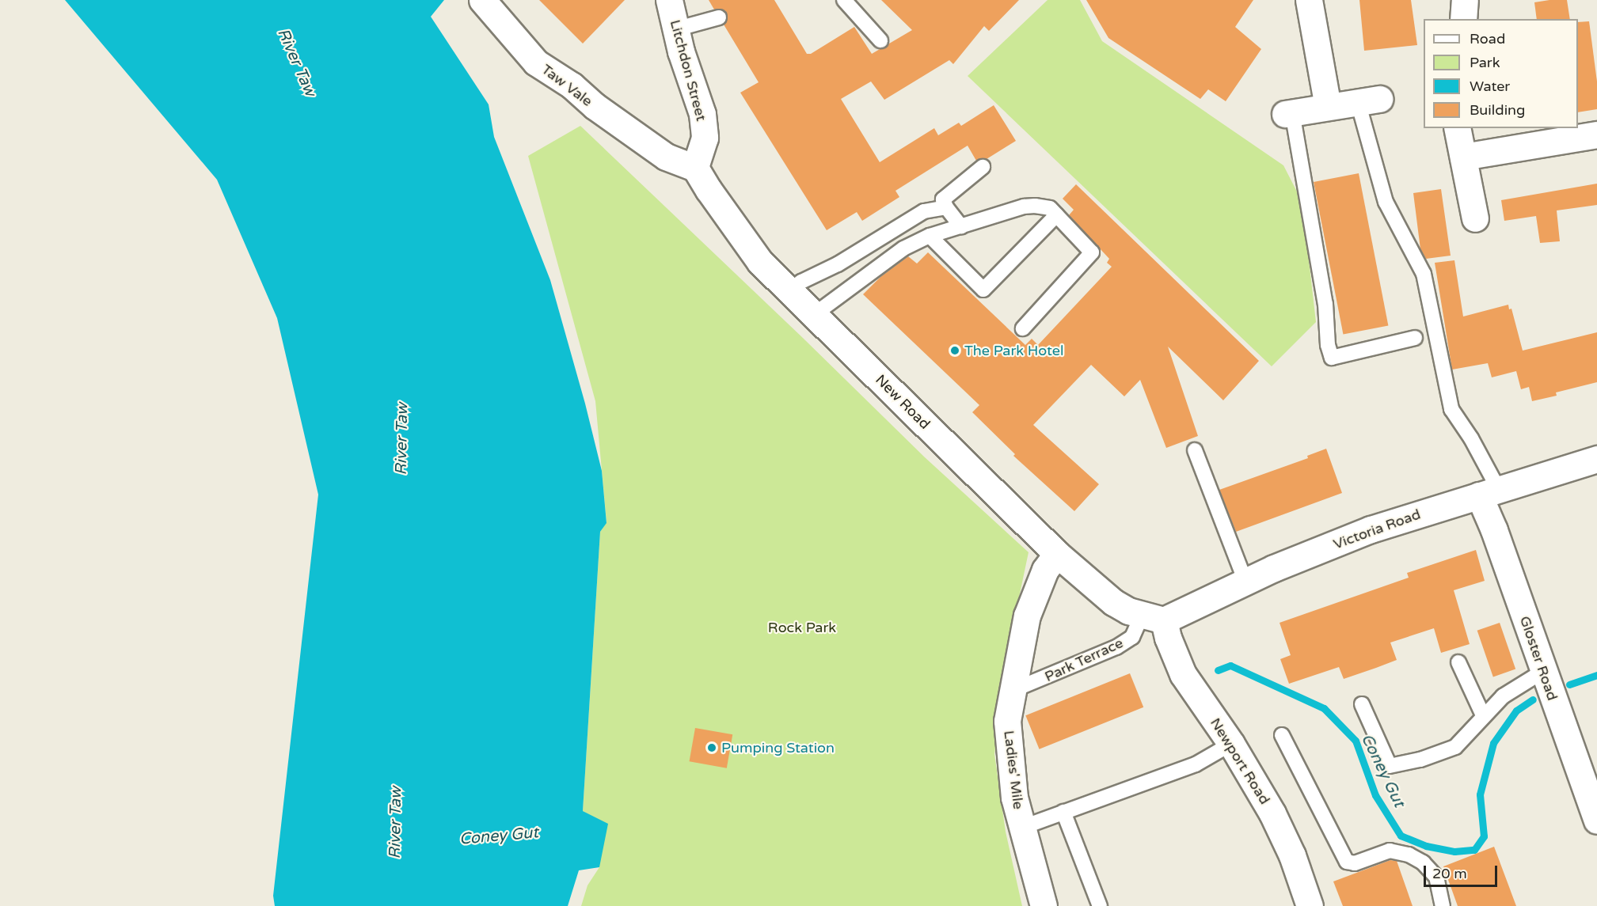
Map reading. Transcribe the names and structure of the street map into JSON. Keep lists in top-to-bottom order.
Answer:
{
  "streets": {
    "street": [
      "Litchdon Street",
      "Taw Vale",
      "New Road",
      "Victoria Road",
      "Gloster Road",
      "Newport Road",
      "Ladies' Mile"
    ],
    "lane": ["Park Terrace"]
  },
  "crossings": [
    ["Litchdon Street", "Taw Vale"],
    ["Litchdon Street", "New Road"],
    ["Taw Vale", "New Road"],
    ["New Road", "Victoria Road"],
    ["New Road", "Park Terrace"],
    ["New Road", "Newport Road"],
    ["New Road", "Ladies' Mile"],
    ["Victoria Road", "Gloster Road"],
    ["Victoria Road", "Park Terrace"],
    ["Victoria Road", "Newport Road"],
    ["Park Terrace", "Newport Road"],
    ["Park Terrace", "Ladies' Mile"]
  ],
  "water": ["River Taw", "Coney Gut"],
  "parks": ["Rock Park"],
  "places": ["The Park Hotel", "Pumping Station"],
  "legend": [
    "Road",
    "Park",
    "Water",
    "Building"
  ],
  "scale_bar": "20 m"
}
